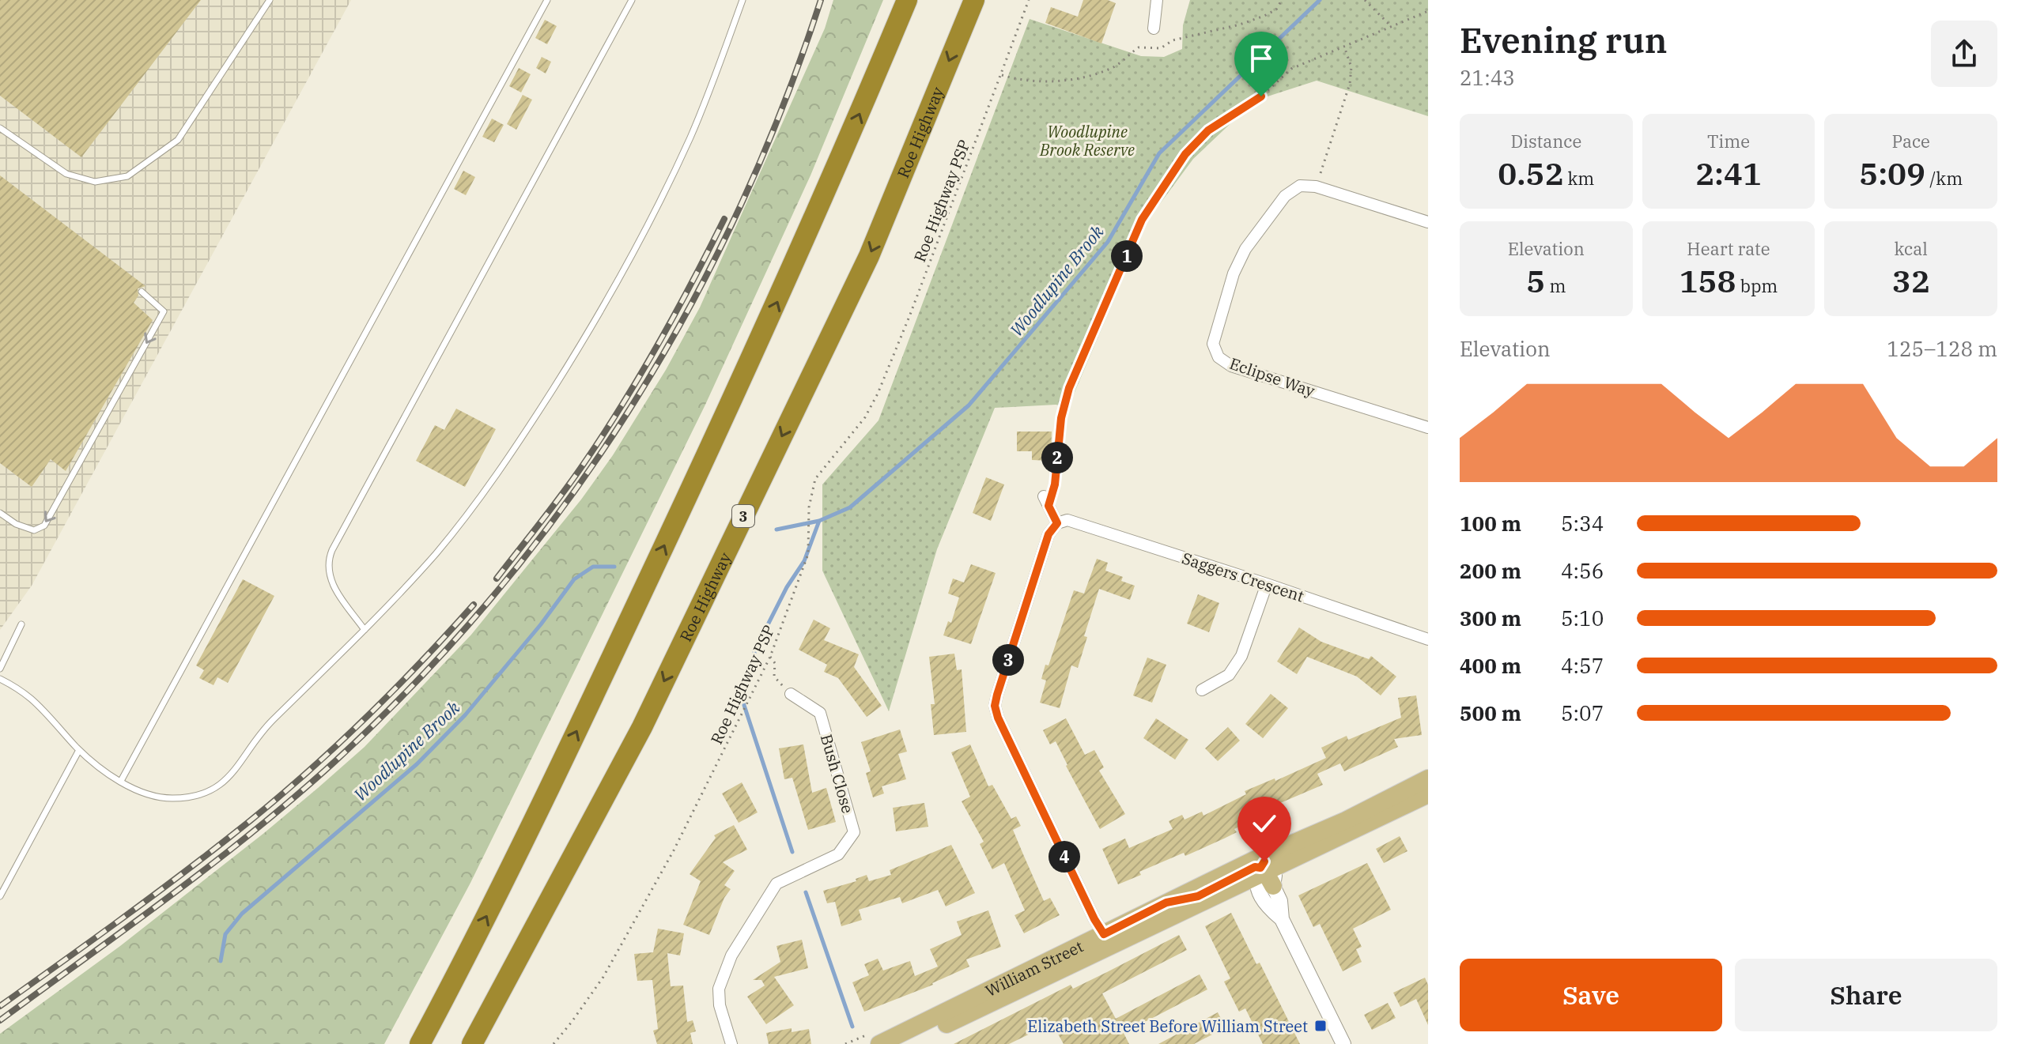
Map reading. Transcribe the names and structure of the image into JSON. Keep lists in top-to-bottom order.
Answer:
{
  "streets": {
    "highway": ["Roe Highway", "3"],
    "main road": ["William Street"],
    "street": ["Eclipse Way", "Saggers Crescent", "Bush Close"],
    "path": ["Roe Highway PSP"]
  },
  "water": ["Woodlupine Brook"],
  "parks": ["Woodlupine Brook Reserve"],
  "places": {
    "transit": ["Elizabeth Street Before William Street"]
  },
  "page": {
    "heading": ["Evening run", "21:43"],
    "stats": [
      ["Distance", "0.52 km"],
      ["Time", "2:41"],
      ["Pace", "5:09 /km"],
      ["Elevation", "5 m"],
      ["Heart rate", "158 bpm"],
      ["kcal", "32"]
    ],
    "pins": [
      "1",
      "2",
      "3",
      "4"
    ],
    "chart": ["Elevation", "125–128 m"],
    "list": [
      {
        "name": "100 m",
        "note": "5:34"
      },
      {
        "name": "200 m",
        "note": "4:56"
      },
      {
        "name": "300 m",
        "note": "5:10"
      },
      {
        "name": "400 m",
        "note": "4:57"
      },
      {
        "name": "500 m",
        "note": "5:07"
      }
    ],
    "buttons": ["Save", "Share"]
  }
}
